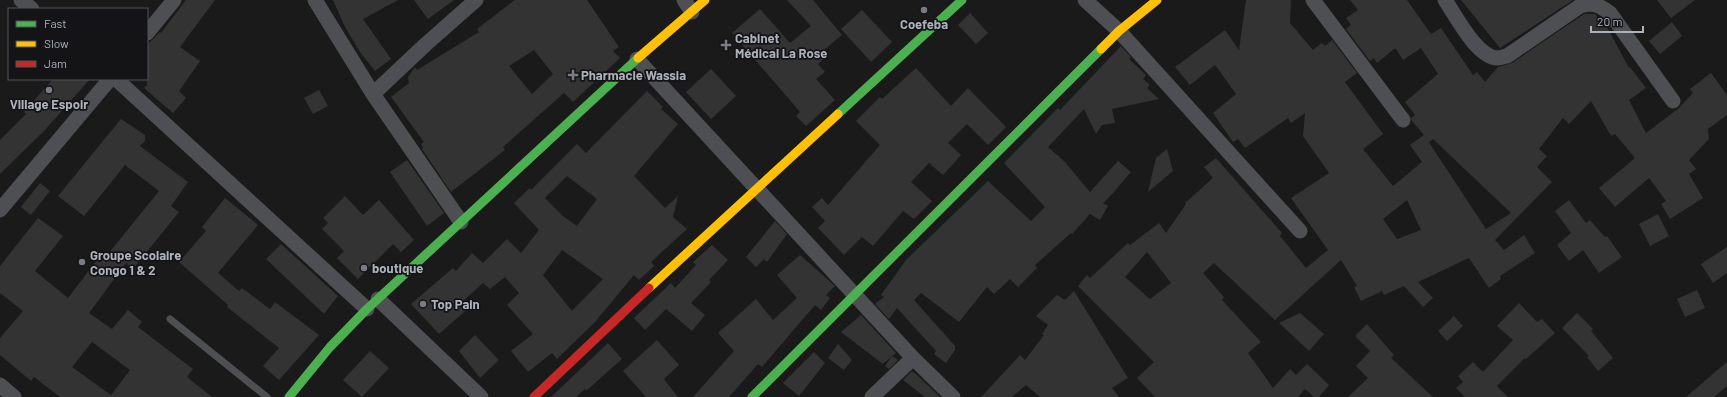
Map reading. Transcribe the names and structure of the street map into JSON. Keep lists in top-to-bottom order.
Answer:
{
  "places": {
    "other": [
      "Coefeba",
      "Village Espoir",
      "Groupe Scolaire Congo 1 & 2",
      "boutique",
      "Top Pain"
    ],
    "health": ["Cabinet Médical La Rose", "Pharmacie Wassia"]
  },
  "legend": ["Fast", "Slow", "Jam"],
  "scale_bar": "20 m"
}
